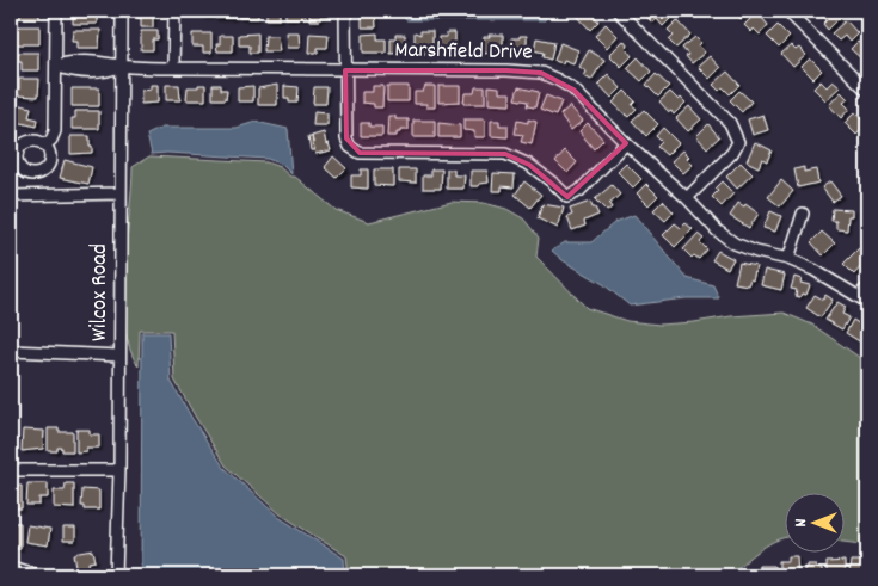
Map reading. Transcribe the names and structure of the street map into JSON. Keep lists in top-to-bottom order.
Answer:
{
  "streets": {
    "street": ["Marshfield Drive", "Wilcox Road"]
  },
  "crossings": [
    ["Marshfield Drive", "Wilcox Road"]
  ],
  "north": "left"
}
